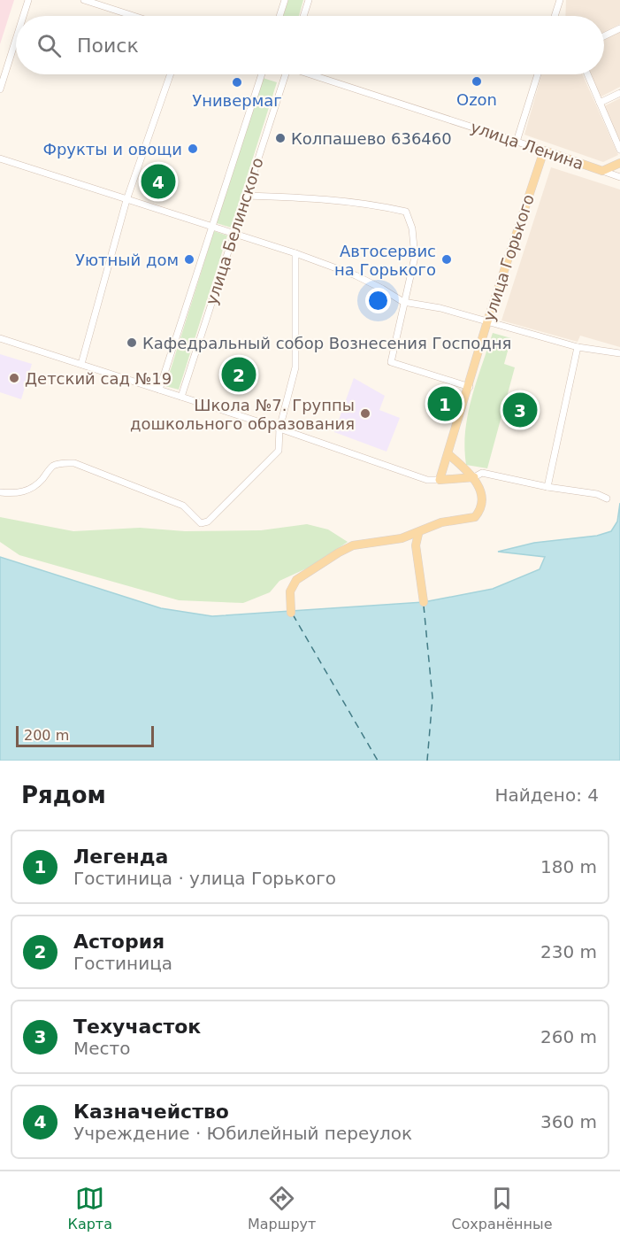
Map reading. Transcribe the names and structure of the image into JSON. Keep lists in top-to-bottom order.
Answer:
{
  "streets": {
    "main road": ["улица Ленина", "улица Горького"],
    "street": ["улица Белинского"]
  },
  "crossings": [
    ["улица Ленина", "улица Горького"]
  ],
  "places": [
    "Ozon",
    "Универмаг",
    "Колпашево 636460",
    "Фрукты и овощи",
    "Уютный дом",
    "Автосервис на Горького",
    "Кафедральный собор Вознесения Господня",
    "Детский сад №19",
    "Школа №7. Группы дошкольного образования"
  ],
  "scale_bar": "200 m",
  "page": {
    "search": "Поиск",
    "pins": [
      "4",
      "2",
      "1",
      "3"
    ],
    "scale": "200 m",
    "heading": ["Рядом", "Найдено: 4"],
    "list": [
      {
        "mark": "1",
        "name": "Легенда",
        "note": "Гостиница · улица Горького",
        "value": "180 m"
      },
      {
        "mark": "2",
        "name": "Астория",
        "note": "Гостиница",
        "value": "230 m"
      },
      {
        "mark": "3",
        "name": "Техучасток",
        "note": "Место",
        "value": "260 m"
      },
      {
        "mark": "4",
        "name": "Казначейство",
        "note": "Учреждение · Юбилейный переулок",
        "value": "360 m"
      }
    ],
    "nav": ["Карта", "Маршрут", "Сохранённые"]
  }
}
